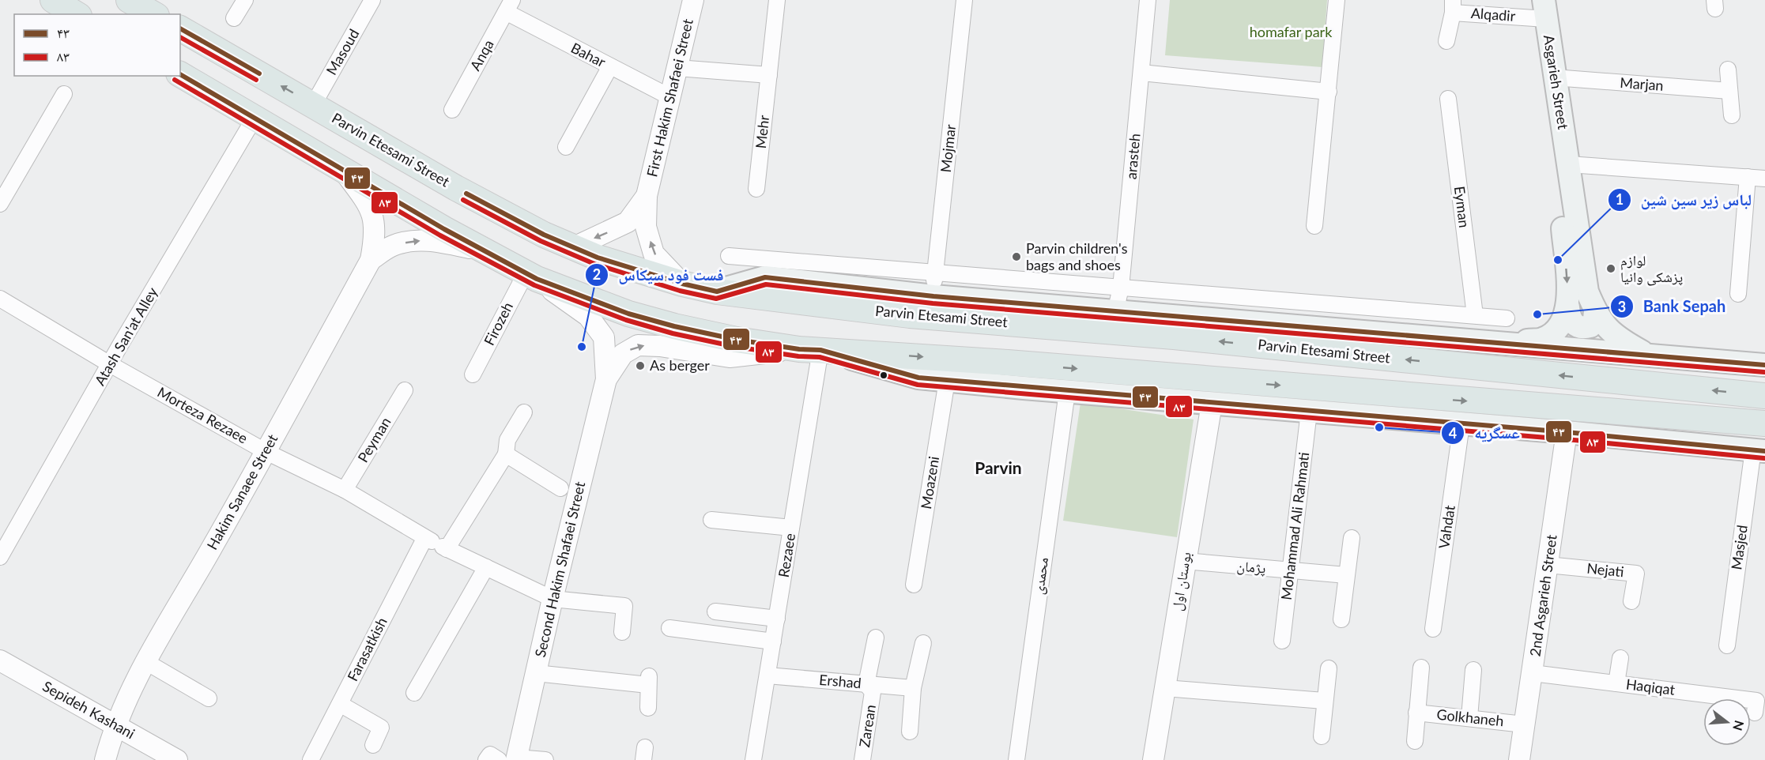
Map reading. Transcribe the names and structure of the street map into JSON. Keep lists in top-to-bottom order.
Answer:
{
  "streets": {
    "main road": ["Asgarieh Street", "Parvin Etesami Street"],
    "street": [
      "Alqadir",
      "Masoud",
      "Anqa",
      "Bahar",
      "Marjan",
      "First Hakim Shafaei Street",
      "Mehr",
      "Mojmar",
      "arasteh",
      "Eyman",
      "Firozeh",
      "Atash San'at Alley",
      "Morteza Rezaee",
      "Peyman",
      "Moazeni",
      "Hakim Sanaee Street",
      "Mohammad Ali Rahmati",
      "Vahdat",
      "Masjed",
      "Rezaee",
      "پژمان",
      "Second Hakim Shafaei Street",
      "Nejati",
      "محمدی",
      "بوستان اول",
      "2nd Asgarieh Street",
      "Farasatkish",
      "Ershad",
      "Haqiqat",
      "Sepideh Kashani",
      "Golkhaneh",
      "Zarean"
    ]
  },
  "crossings": [
    ["Alqadir", "Asgarieh Street"],
    ["Masoud", "Parvin Etesami Street"],
    ["Anqa", "Bahar"],
    ["Bahar", "First Hakim Shafaei Street"],
    ["Asgarieh Street", "Marjan"],
    ["Atash San'at Alley", "Morteza Rezaee"],
    ["Morteza Rezaee", "Peyman"],
    ["Morteza Rezaee", "Hakim Sanaee Street"],
    ["Morteza Rezaee", "Second Hakim Shafaei Street"],
    ["Morteza Rezaee", "Farasatkish"],
    ["Hakim Sanaee Street", "Sepideh Kashani"],
    ["Mohammad Ali Rahmati", "پژمان"],
    ["Rezaee", "Ershad"],
    ["پژمان", "بوستان اول"],
    ["Nejati", "2nd Asgarieh Street"],
    ["2nd Asgarieh Street", "Haqiqat"],
    ["2nd Asgarieh Street", "Golkhaneh"],
    ["Ershad", "Zarean"]
  ],
  "districts": ["Parvin"],
  "parks": ["homafar park"],
  "places": [
    "Parvin children's bags and shoes",
    "لباس زیر سین شین",
    "لوازم پزشکی وانیا",
    "Bank Sepah",
    "فست فود سیکاس",
    "As berger",
    "عسگریه"
  ],
  "lines": ["transit line ۴۳", "transit line ۸۳"],
  "legend": ["۴۳", "۸۳"],
  "north": "right"
}
